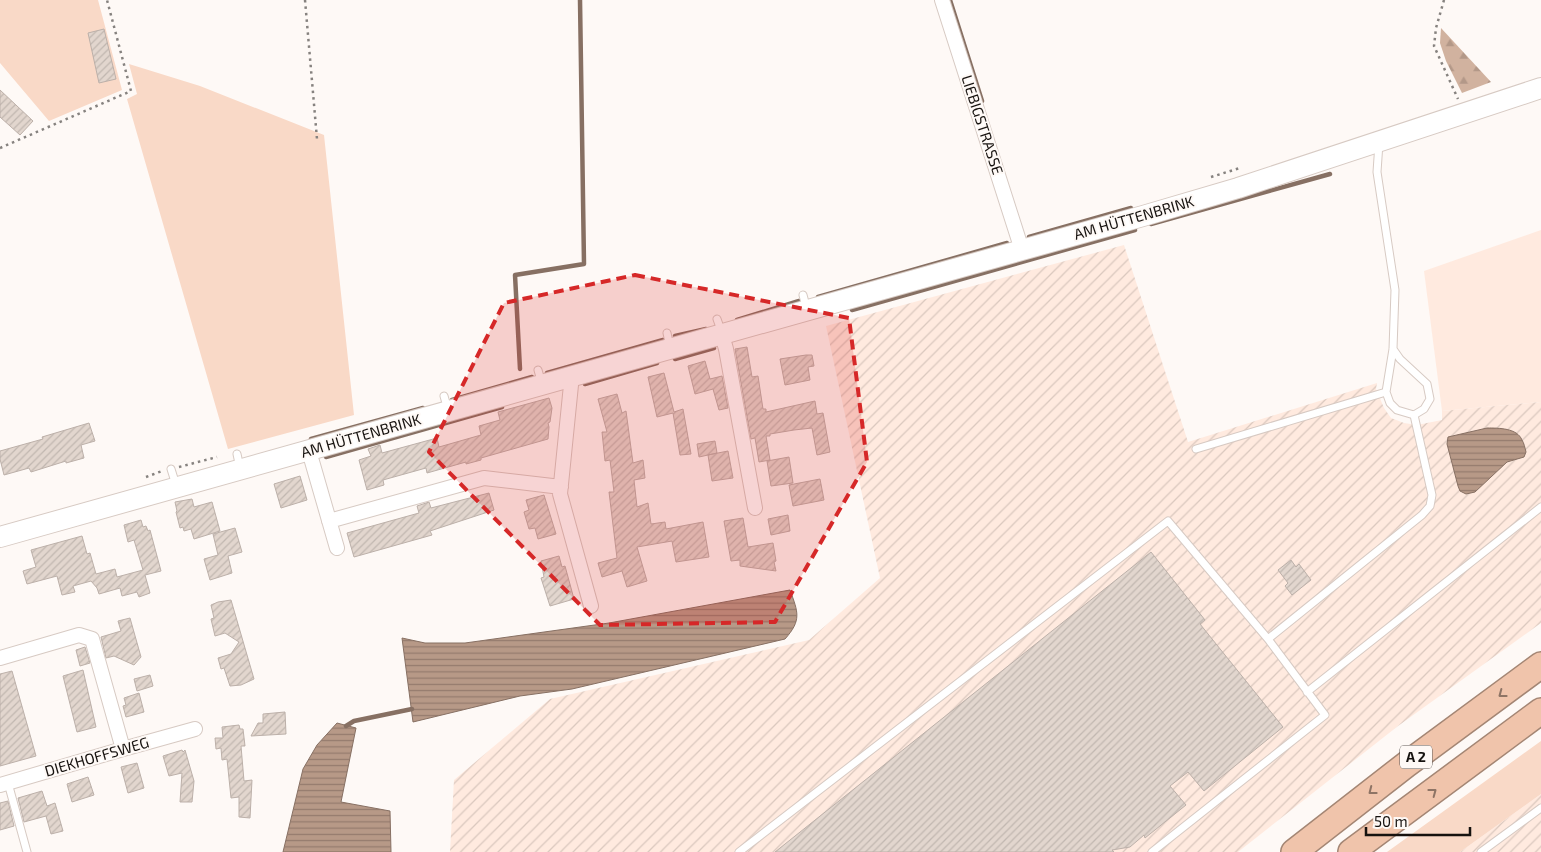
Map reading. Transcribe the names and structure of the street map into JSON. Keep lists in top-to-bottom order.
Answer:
{
  "streets": {
    "highway": ["A 2"],
    "street": ["LIEBIGSTRASSE", "AM HÜTTENBRINK", "DIEKHOFFSWEG"]
  },
  "crossings": [
    ["LIEBIGSTRASSE", "AM HÜTTENBRINK"]
  ],
  "scale_bar": "50 m"
}
